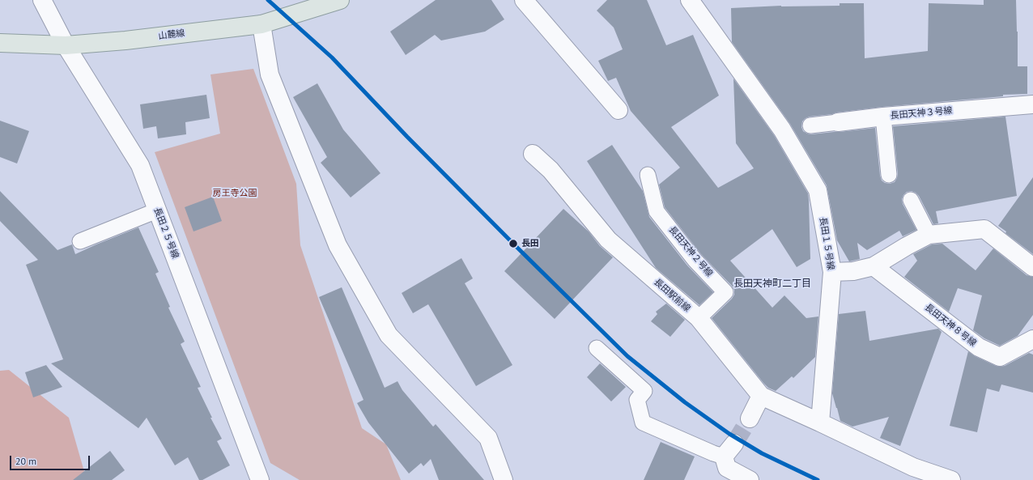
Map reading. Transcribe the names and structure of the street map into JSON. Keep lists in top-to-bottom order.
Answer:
{
  "streets": {
    "main road": ["山麓線"],
    "street": [
      "長田天神３号線",
      "長田２５号線",
      "長田１５号線",
      "長田駅前線",
      "長田天神８号線"
    ],
    "lane": ["長田天神２号線"]
  },
  "crossings": [
    ["山麓線", "長田２５号線"],
    ["長田１５号線", "長田駅前線"],
    ["長田天神２号線", "長田駅前線"]
  ],
  "districts": ["長田天神町二丁目"],
  "parks": ["房王寺公園"],
  "places": ["長田"],
  "scale_bar": "20 m"
}
